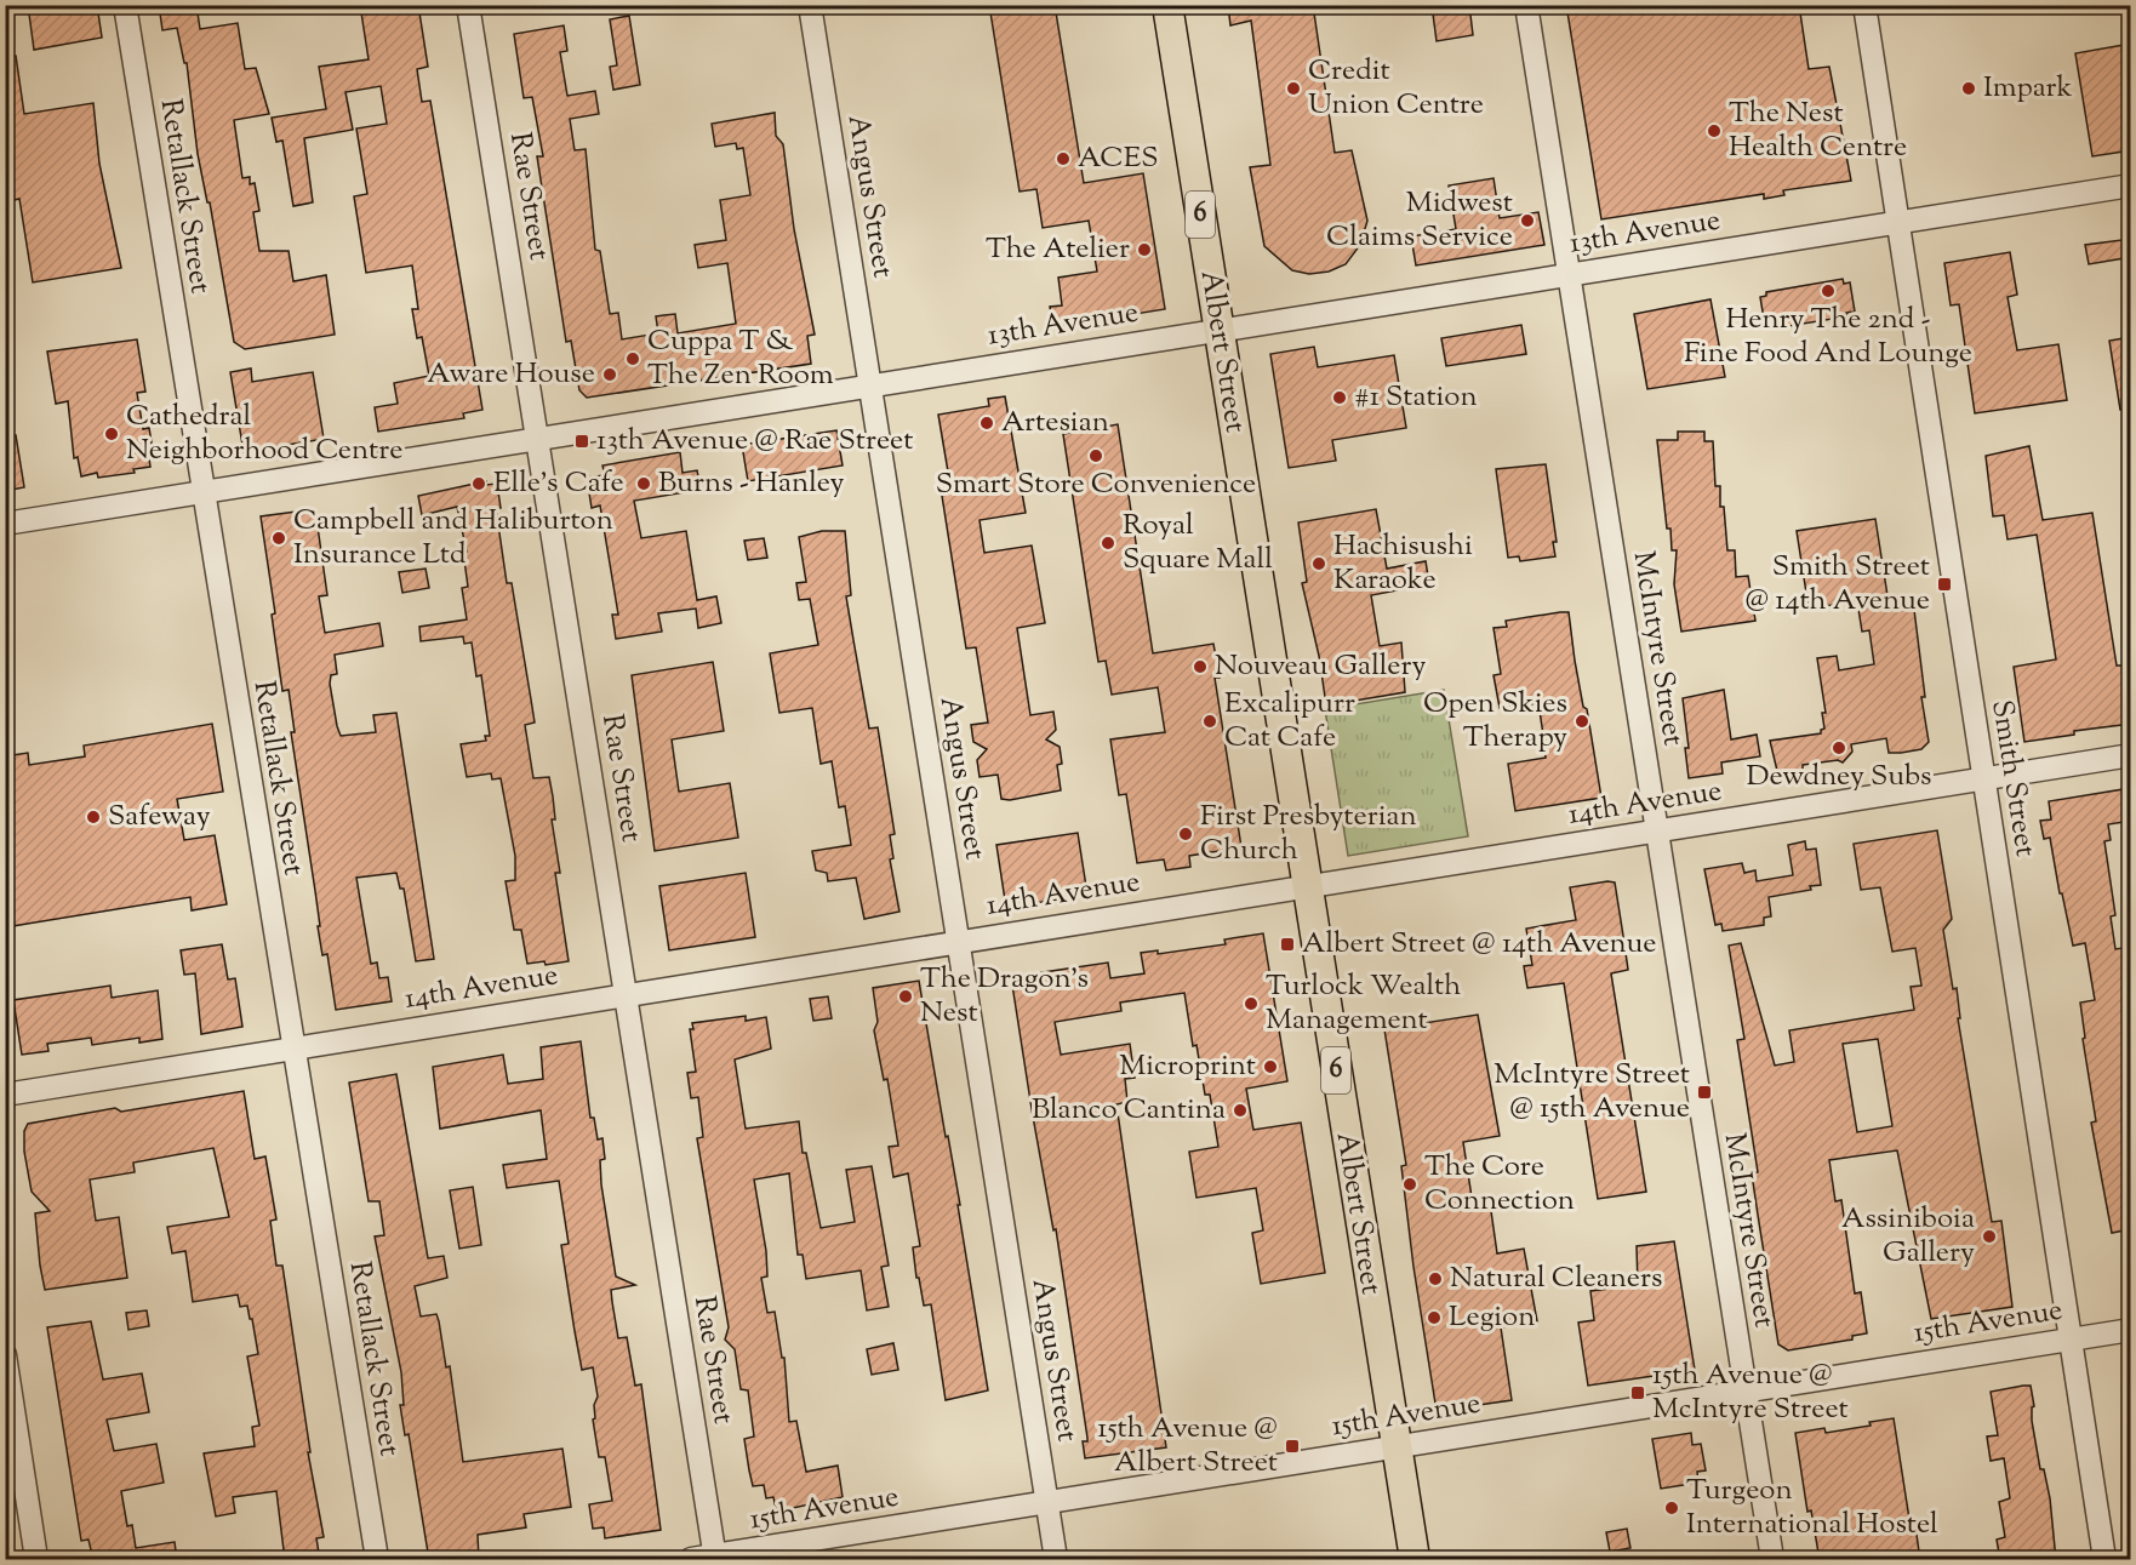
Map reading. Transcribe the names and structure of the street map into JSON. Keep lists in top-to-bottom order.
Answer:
{
  "streets": {
    "main road": ["6", "Albert Street"],
    "street": [
      "Retallack Street",
      "Rae Street",
      "Angus Street",
      "13th Avenue",
      "McIntyre Street",
      "Smith Street",
      "14th Avenue",
      "15th Avenue"
    ]
  },
  "crossings": [
    ["Retallack Street", "13th Avenue"],
    ["Retallack Street", "14th Avenue"],
    ["Rae Street", "13th Avenue"],
    ["Rae Street", "14th Avenue"],
    ["Rae Street", "15th Avenue"],
    ["Angus Street", "13th Avenue"],
    ["Angus Street", "14th Avenue"],
    ["Angus Street", "15th Avenue"],
    ["13th Avenue", "Albert Street"],
    ["13th Avenue", "McIntyre Street"],
    ["13th Avenue", "Smith Street"],
    ["Albert Street", "14th Avenue"],
    ["Albert Street", "15th Avenue"],
    ["McIntyre Street", "14th Avenue"],
    ["McIntyre Street", "15th Avenue"],
    ["Smith Street", "14th Avenue"],
    ["Smith Street", "15th Avenue"]
  ],
  "places": {
    "other": [
      "Credit Union Centre",
      "Impark",
      "The Nest Health Centre",
      "ACES",
      "Midwest Claims Service",
      "The Atelier",
      "Henry The 2nd - Fine Food And Lounge",
      "Cuppa T & The Zen Room",
      "Aware House",
      "#1 Station",
      "Artesian",
      "Cathedral Neighborhood Centre",
      "Smart Store Convenience",
      "Elle's Cafe",
      "Burns - Hanley",
      "Campbell and Haliburton Insurance Ltd",
      "Royal Square Mall",
      "Hachisushi Karaoke",
      "Nouveau Gallery",
      "Excalipurr Cat Cafe",
      "Open Skies Therapy",
      "Dewdney Subs",
      "Safeway",
      "First Presbyterian Church",
      "The Dragon's Nest",
      "Turlock Wealth Management",
      "Microprint",
      "Blanco Cantina",
      "The Core Connection",
      "Assiniboia Gallery",
      "Natural Cleaners",
      "Legion",
      "Turgeon International Hostel"
    ],
    "transit": [
      "13th Avenue @ Rae Street",
      "Smith Street @ 14th Avenue",
      "Albert Street @ 14th Avenue",
      "McIntyre Street @ 15th Avenue",
      "15th Avenue @ McIntyre Street",
      "15th Avenue @ Albert Street"
    ]
  }
}
